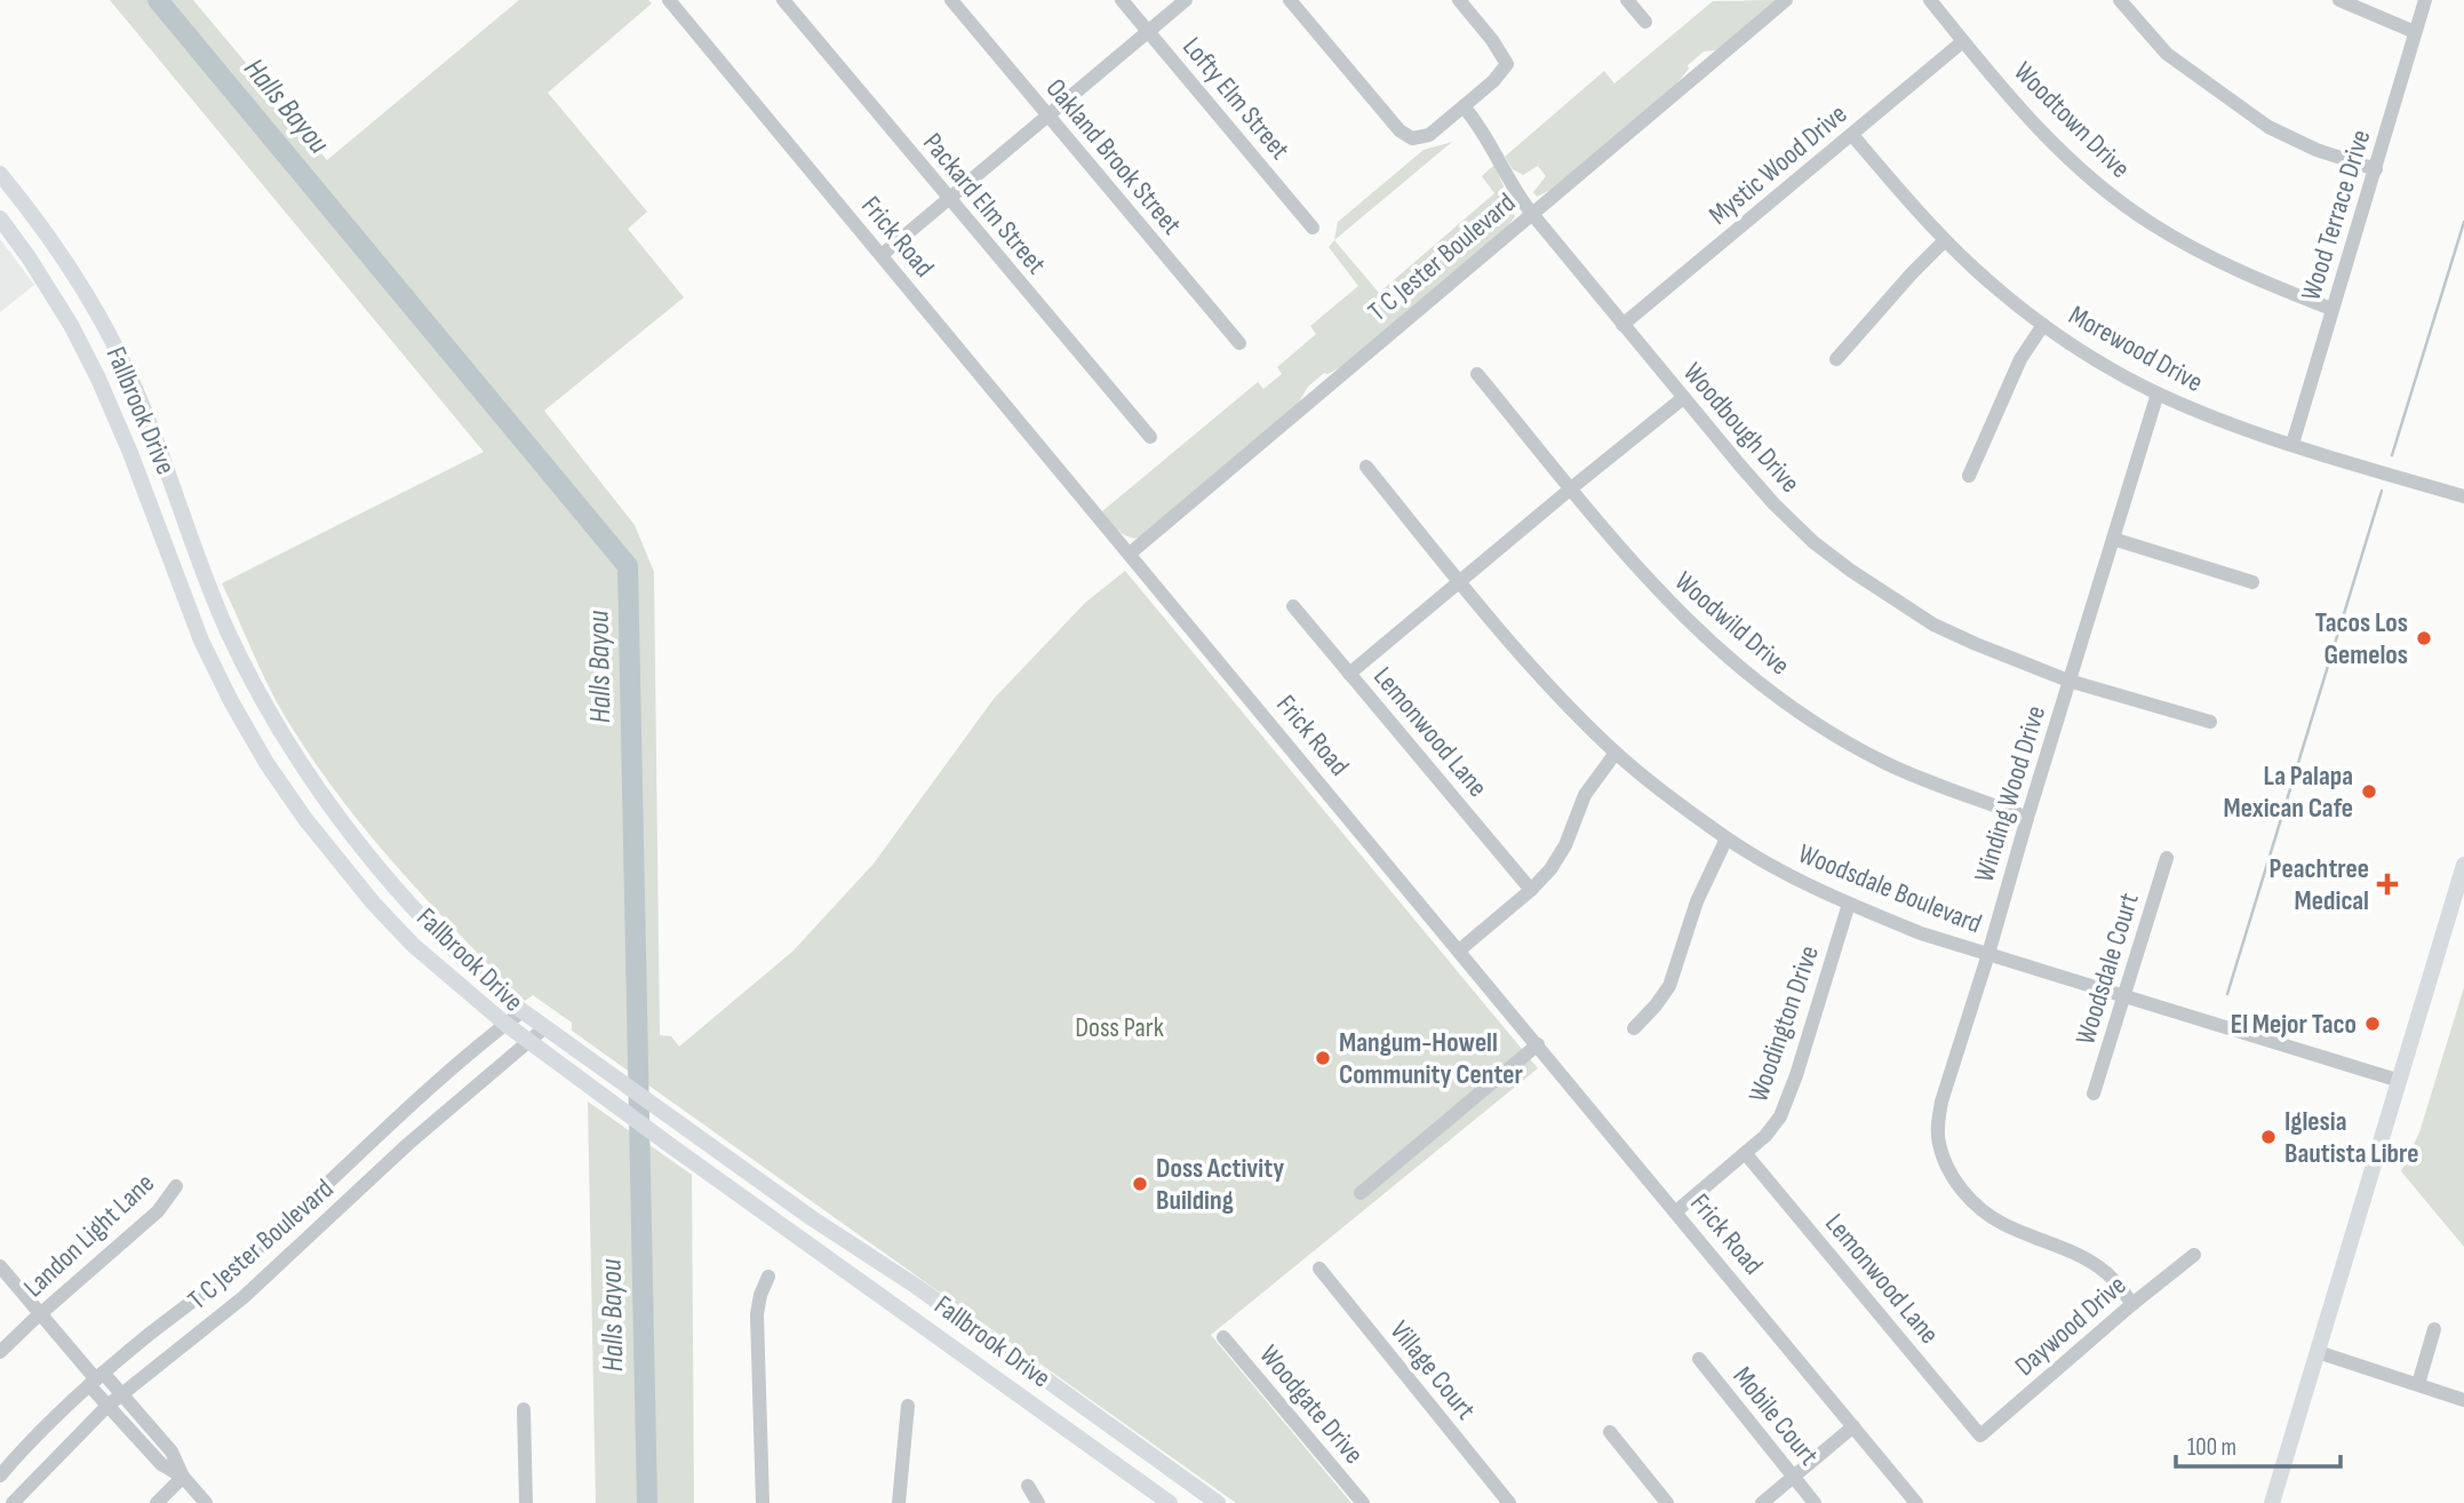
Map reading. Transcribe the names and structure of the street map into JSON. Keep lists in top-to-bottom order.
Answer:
{
  "streets": {
    "main road": ["Fallbrook Drive"],
    "street": [
      "Lofty Elm Street",
      "Woodtown Drive",
      "Oakland Brook Street",
      "Mystic Wood Drive",
      "Packard Elm Street",
      "Wood Terrace Drive",
      "Frick Road",
      "T C Jester Boulevard",
      "Morewood Drive",
      "Woodbough Drive",
      "Woodwild Drive",
      "Lemonwood Lane",
      "Winding Wood Drive",
      "Woodsdale Boulevard",
      "Woodsdale Court",
      "Woodington Drive",
      "Landon Light Lane",
      "Daywood Drive",
      "Village Court",
      "Woodgate Drive",
      "Mobile Court"
    ]
  },
  "crossings": [
    ["Woodtown Drive", "Mystic Wood Drive"],
    ["Woodtown Drive", "Wood Terrace Drive"],
    ["Mystic Wood Drive", "Morewood Drive"],
    ["Mystic Wood Drive", "Woodbough Drive"],
    ["Wood Terrace Drive", "Morewood Drive"],
    ["Frick Road", "T C Jester Boulevard"],
    ["Frick Road", "Woodington Drive"],
    ["T C Jester Boulevard", "Fallbrook Drive"],
    ["T C Jester Boulevard", "Woodbough Drive"],
    ["Morewood Drive", "Winding Wood Drive"],
    ["Woodbough Drive", "Winding Wood Drive"],
    ["Woodwild Drive", "Winding Wood Drive"],
    ["Lemonwood Lane", "Woodington Drive"],
    ["Lemonwood Lane", "Daywood Drive"],
    ["Winding Wood Drive", "Woodsdale Boulevard"],
    ["Winding Wood Drive", "Daywood Drive"],
    ["Woodsdale Boulevard", "Woodsdale Court"],
    ["Woodsdale Boulevard", "Woodington Drive"]
  ],
  "water": ["Halls Bayou"],
  "parks": ["Doss Park"],
  "places": {
    "other": [
      "Tacos Los Gemelos",
      "La Palapa Mexican Cafe",
      "El Mejor Taco",
      "Mangum-Howell Community Center",
      "Iglesia Bautista Libre",
      "Doss Activity Building"
    ],
    "health": ["Peachtree Medical"]
  },
  "scale_bar": "100 m"
}
